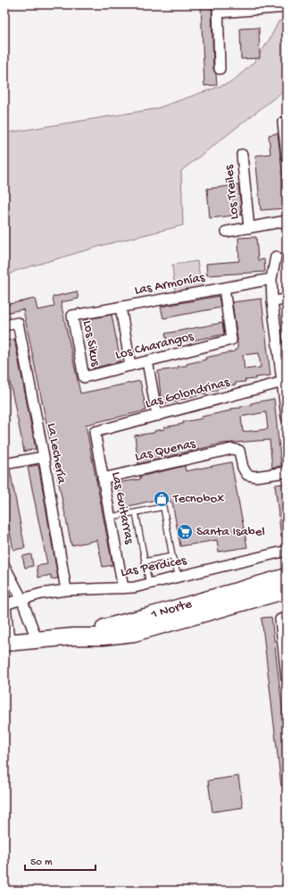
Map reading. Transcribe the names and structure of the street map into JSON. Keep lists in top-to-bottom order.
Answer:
{
  "streets": {
    "main road": ["1 Norte"],
    "street": [
      "Los Treiles",
      "Las Armonías",
      "Los Sikus",
      "Los Charangos",
      "Las Golondrinas",
      "Las Quenas",
      "La Lechería",
      "Las Guitarras",
      "Las Perdices"
    ]
  },
  "crossings": [
    ["Las Armonías", "Los Sikus"],
    ["Las Armonías", "Los Charangos"],
    ["Los Sikus", "Los Charangos"],
    ["Las Golondrinas", "Las Guitarras"],
    ["Las Quenas", "Las Guitarras"],
    ["La Lechería", "Las Perdices"],
    ["Las Guitarras", "Las Perdices"]
  ],
  "places": {
    "shop": ["Tecnobox"],
    "supermarket": ["Santa Isabel"]
  },
  "scale_bar": "50 m"
}
